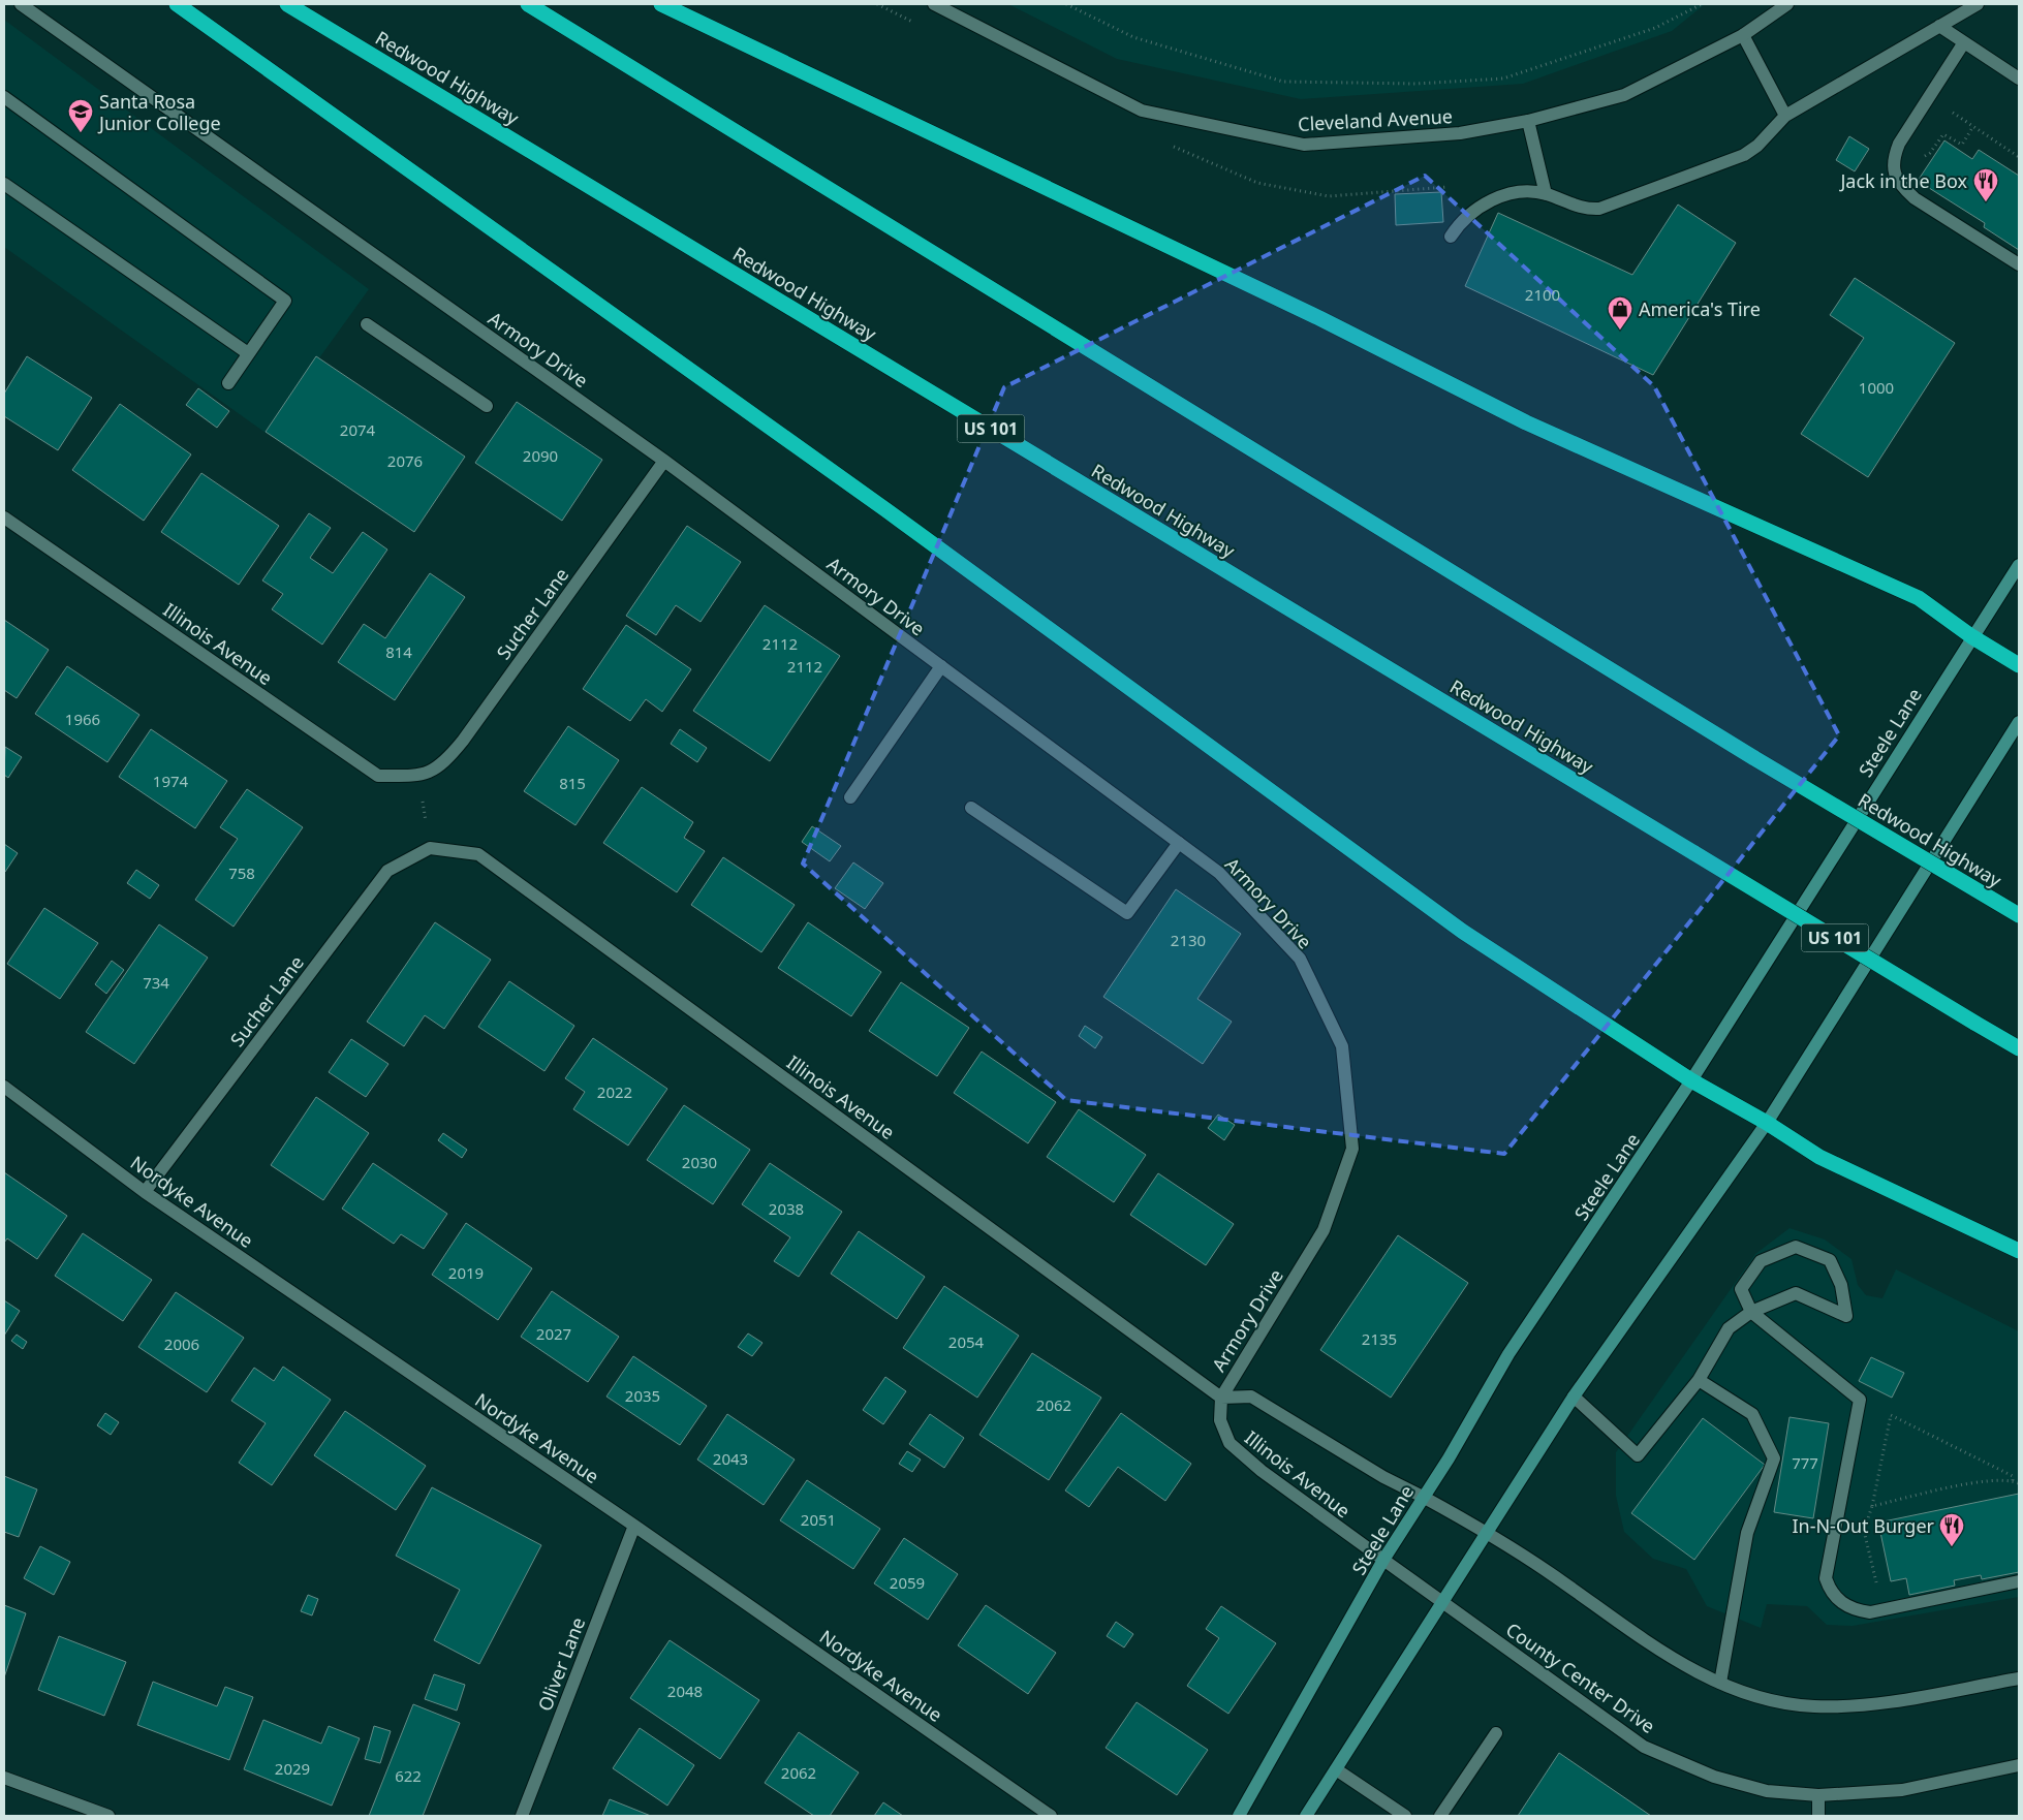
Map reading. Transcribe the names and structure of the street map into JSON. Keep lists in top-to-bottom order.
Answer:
{
  "streets": {
    "highway": ["Redwood Highway", "US 101"],
    "main road": ["Steele Lane"],
    "street": [
      "Cleveland Avenue",
      "Armory Drive",
      "Sucher Lane",
      "Illinois Avenue",
      "Nordyke Avenue",
      "Oliver Lane",
      "County Center Drive"
    ]
  },
  "crossings": [
    ["Armory Drive", "Sucher Lane"],
    ["Armory Drive", "Illinois Avenue"],
    ["Sucher Lane", "Illinois Avenue"],
    ["Sucher Lane", "Nordyke Avenue"],
    ["Illinois Avenue", "Steele Lane"],
    ["Illinois Avenue", "County Center Drive"],
    ["Steele Lane", "County Center Drive"],
    ["Nordyke Avenue", "Oliver Lane"]
  ],
  "places": {
    "school or university": ["Santa Rosa Junior College"],
    "restaurant": ["Jack in the Box", "In-N-Out Burger"],
    "shop": ["America's Tire"]
  },
  "house_numbers": [
    "2100",
    "1000",
    "2074",
    "2090",
    "2076",
    "2112",
    "814",
    "2112",
    "1966",
    "1974",
    "815",
    "758",
    "2130",
    "734",
    "2022",
    "2030",
    "2038",
    "2019",
    "2027",
    "2135",
    "2054",
    "2006",
    "2035",
    "2062",
    "2043",
    "777",
    "2051",
    "2059",
    "2048",
    "2029",
    "2062",
    "622"
  ]
}
